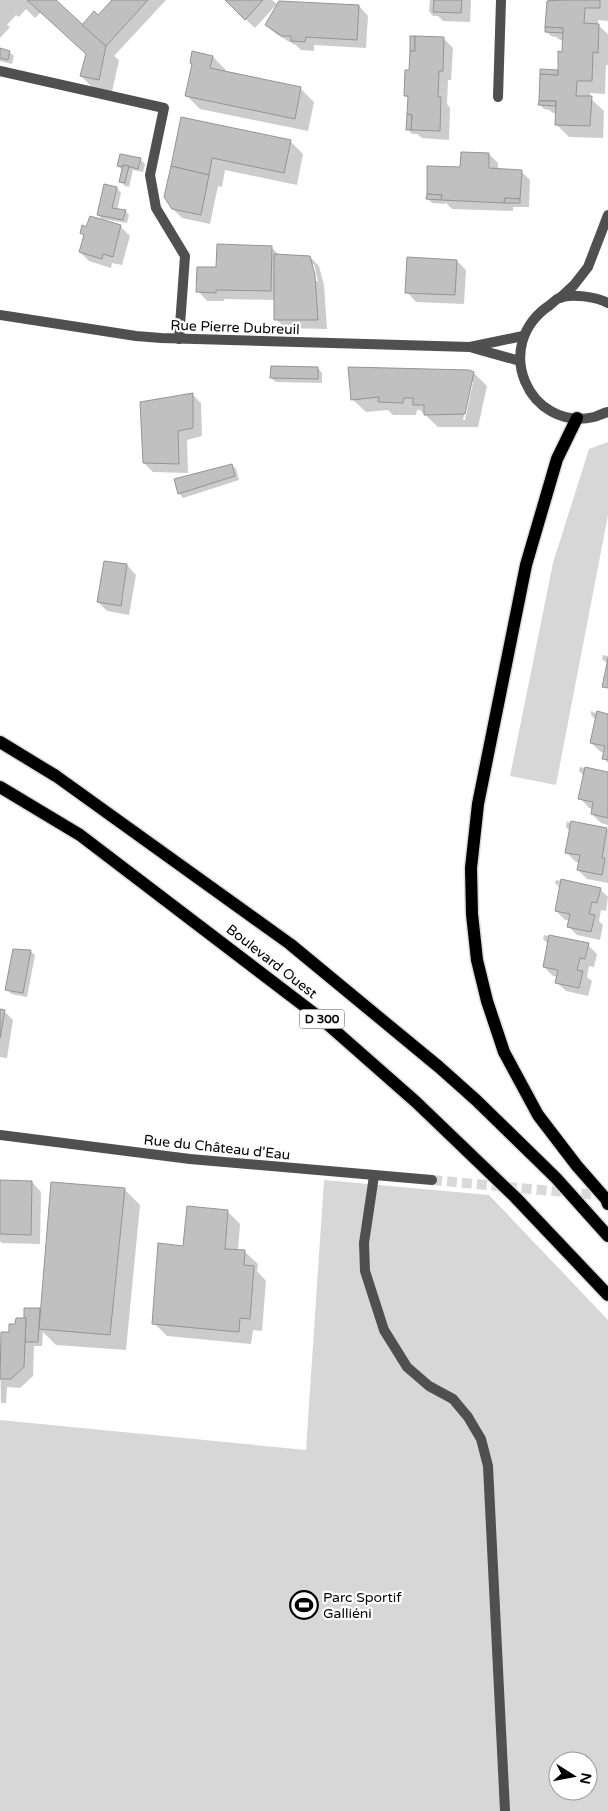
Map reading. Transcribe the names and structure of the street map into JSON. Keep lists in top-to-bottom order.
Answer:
{
  "streets": {
    "main road": ["Boulevard Ouest", "D 300"],
    "street": ["Rue Pierre Dubreuil", "Rue du Château d'Eau"]
  },
  "places": {
    "sports": ["Parc Sportif Galliéni"]
  },
  "north": "right"
}
